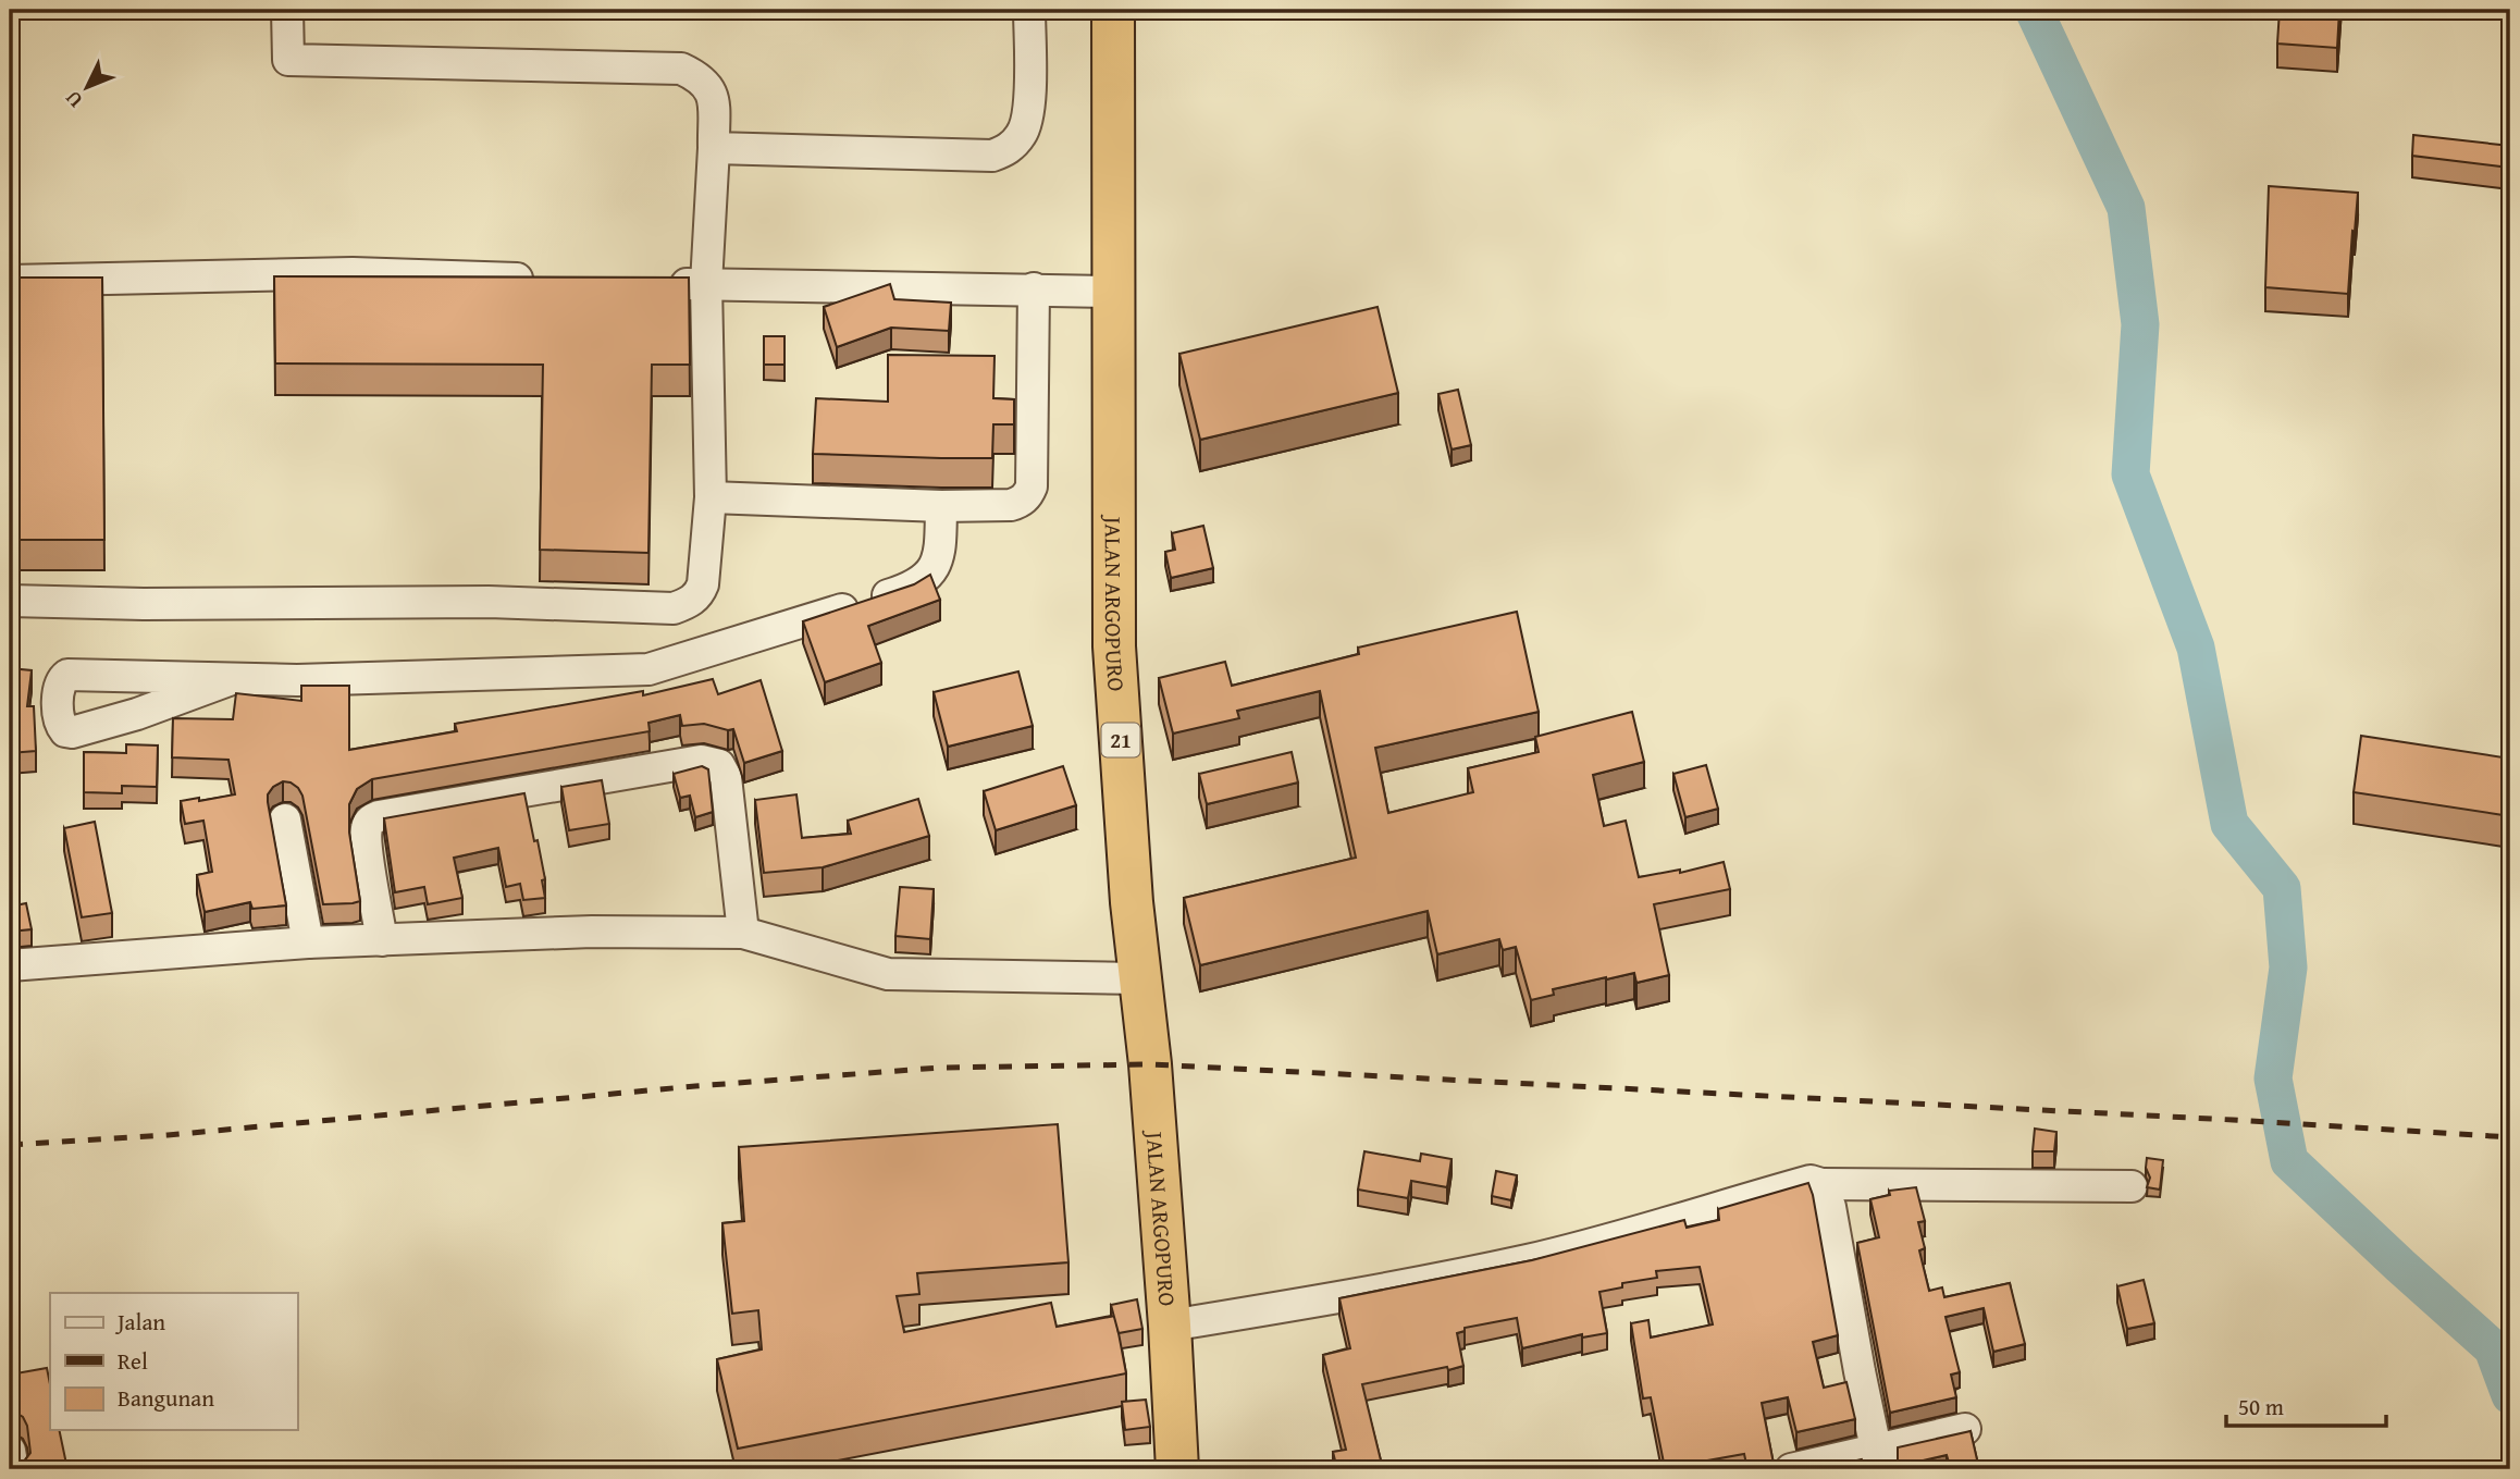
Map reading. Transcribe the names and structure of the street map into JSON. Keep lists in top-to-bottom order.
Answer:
{
  "streets": {
    "highway": ["JALAN ARGOPURO", "21"]
  },
  "legend": ["Jalan", "Rel", "Bangunan"],
  "scale_bar": "50 m",
  "north": "bottom left"
}
